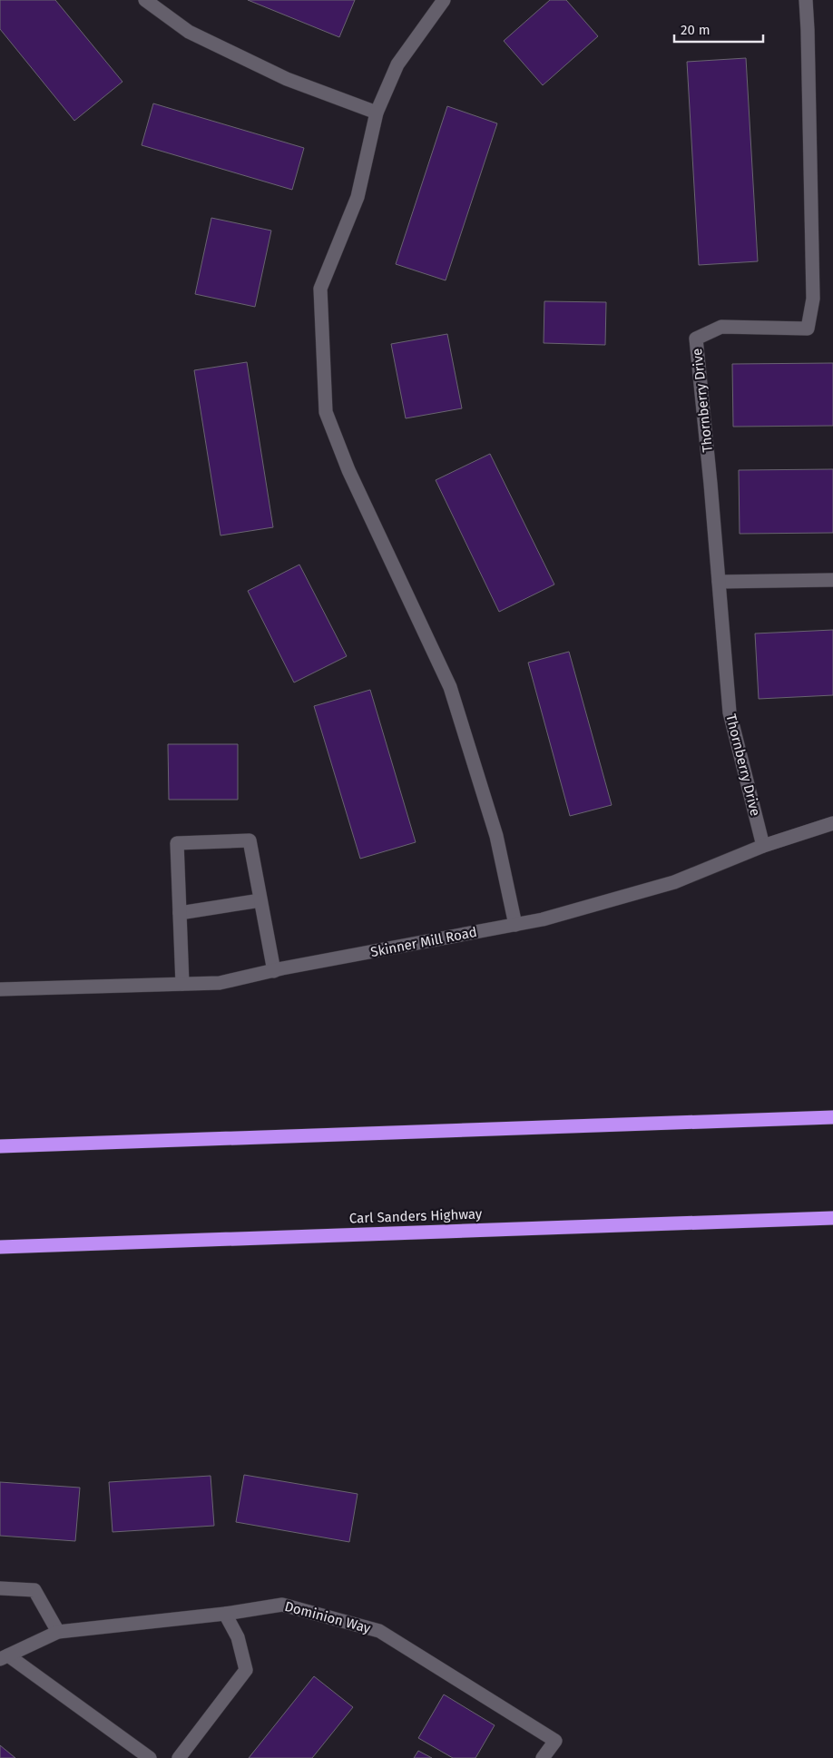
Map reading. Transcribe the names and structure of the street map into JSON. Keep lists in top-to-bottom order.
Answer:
{
  "streets": {
    "highway": ["Carl Sanders Highway"],
    "street": ["Thornberry Drive", "Skinner Mill Road", "Dominion Way"]
  },
  "crossings": [
    ["Thornberry Drive", "Skinner Mill Road"]
  ],
  "scale_bar": "20 m"
}
